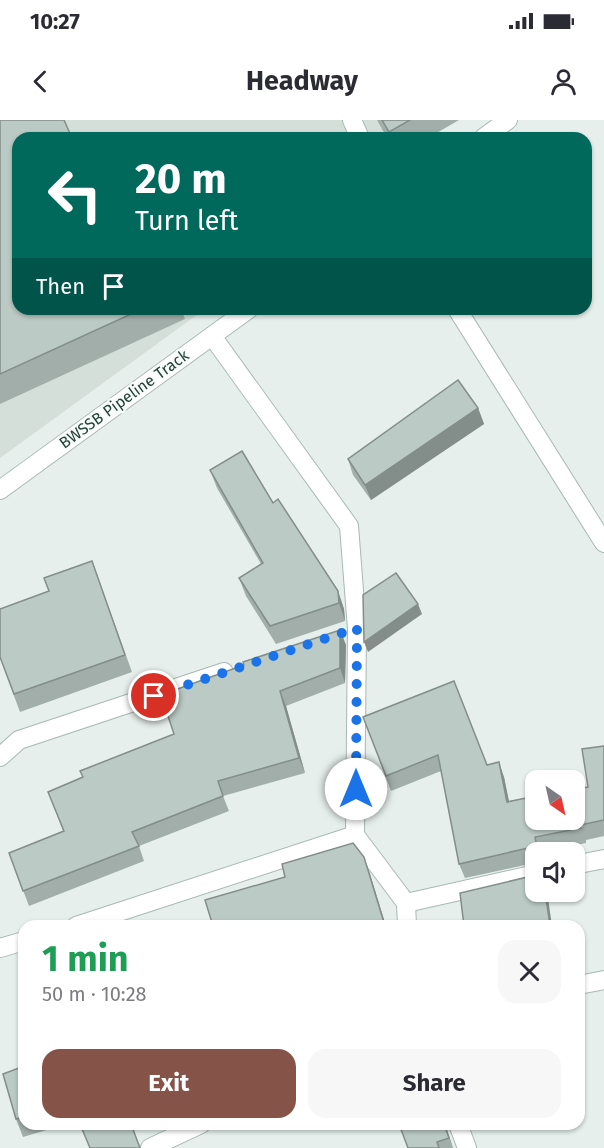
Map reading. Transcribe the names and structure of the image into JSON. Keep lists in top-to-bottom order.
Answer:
{
  "streets": {
    "street": ["BWSSB Pipeline Track"]
  },
  "north": "bottom right",
  "page": {
    "status": "10:27",
    "header": "Headway",
    "turn": ["20 m", "Turn left"],
    "then": "Then",
    "heading": ["1 min", "50 m · 10:28"],
    "buttons": ["Exit", "Share"]
  }
}
